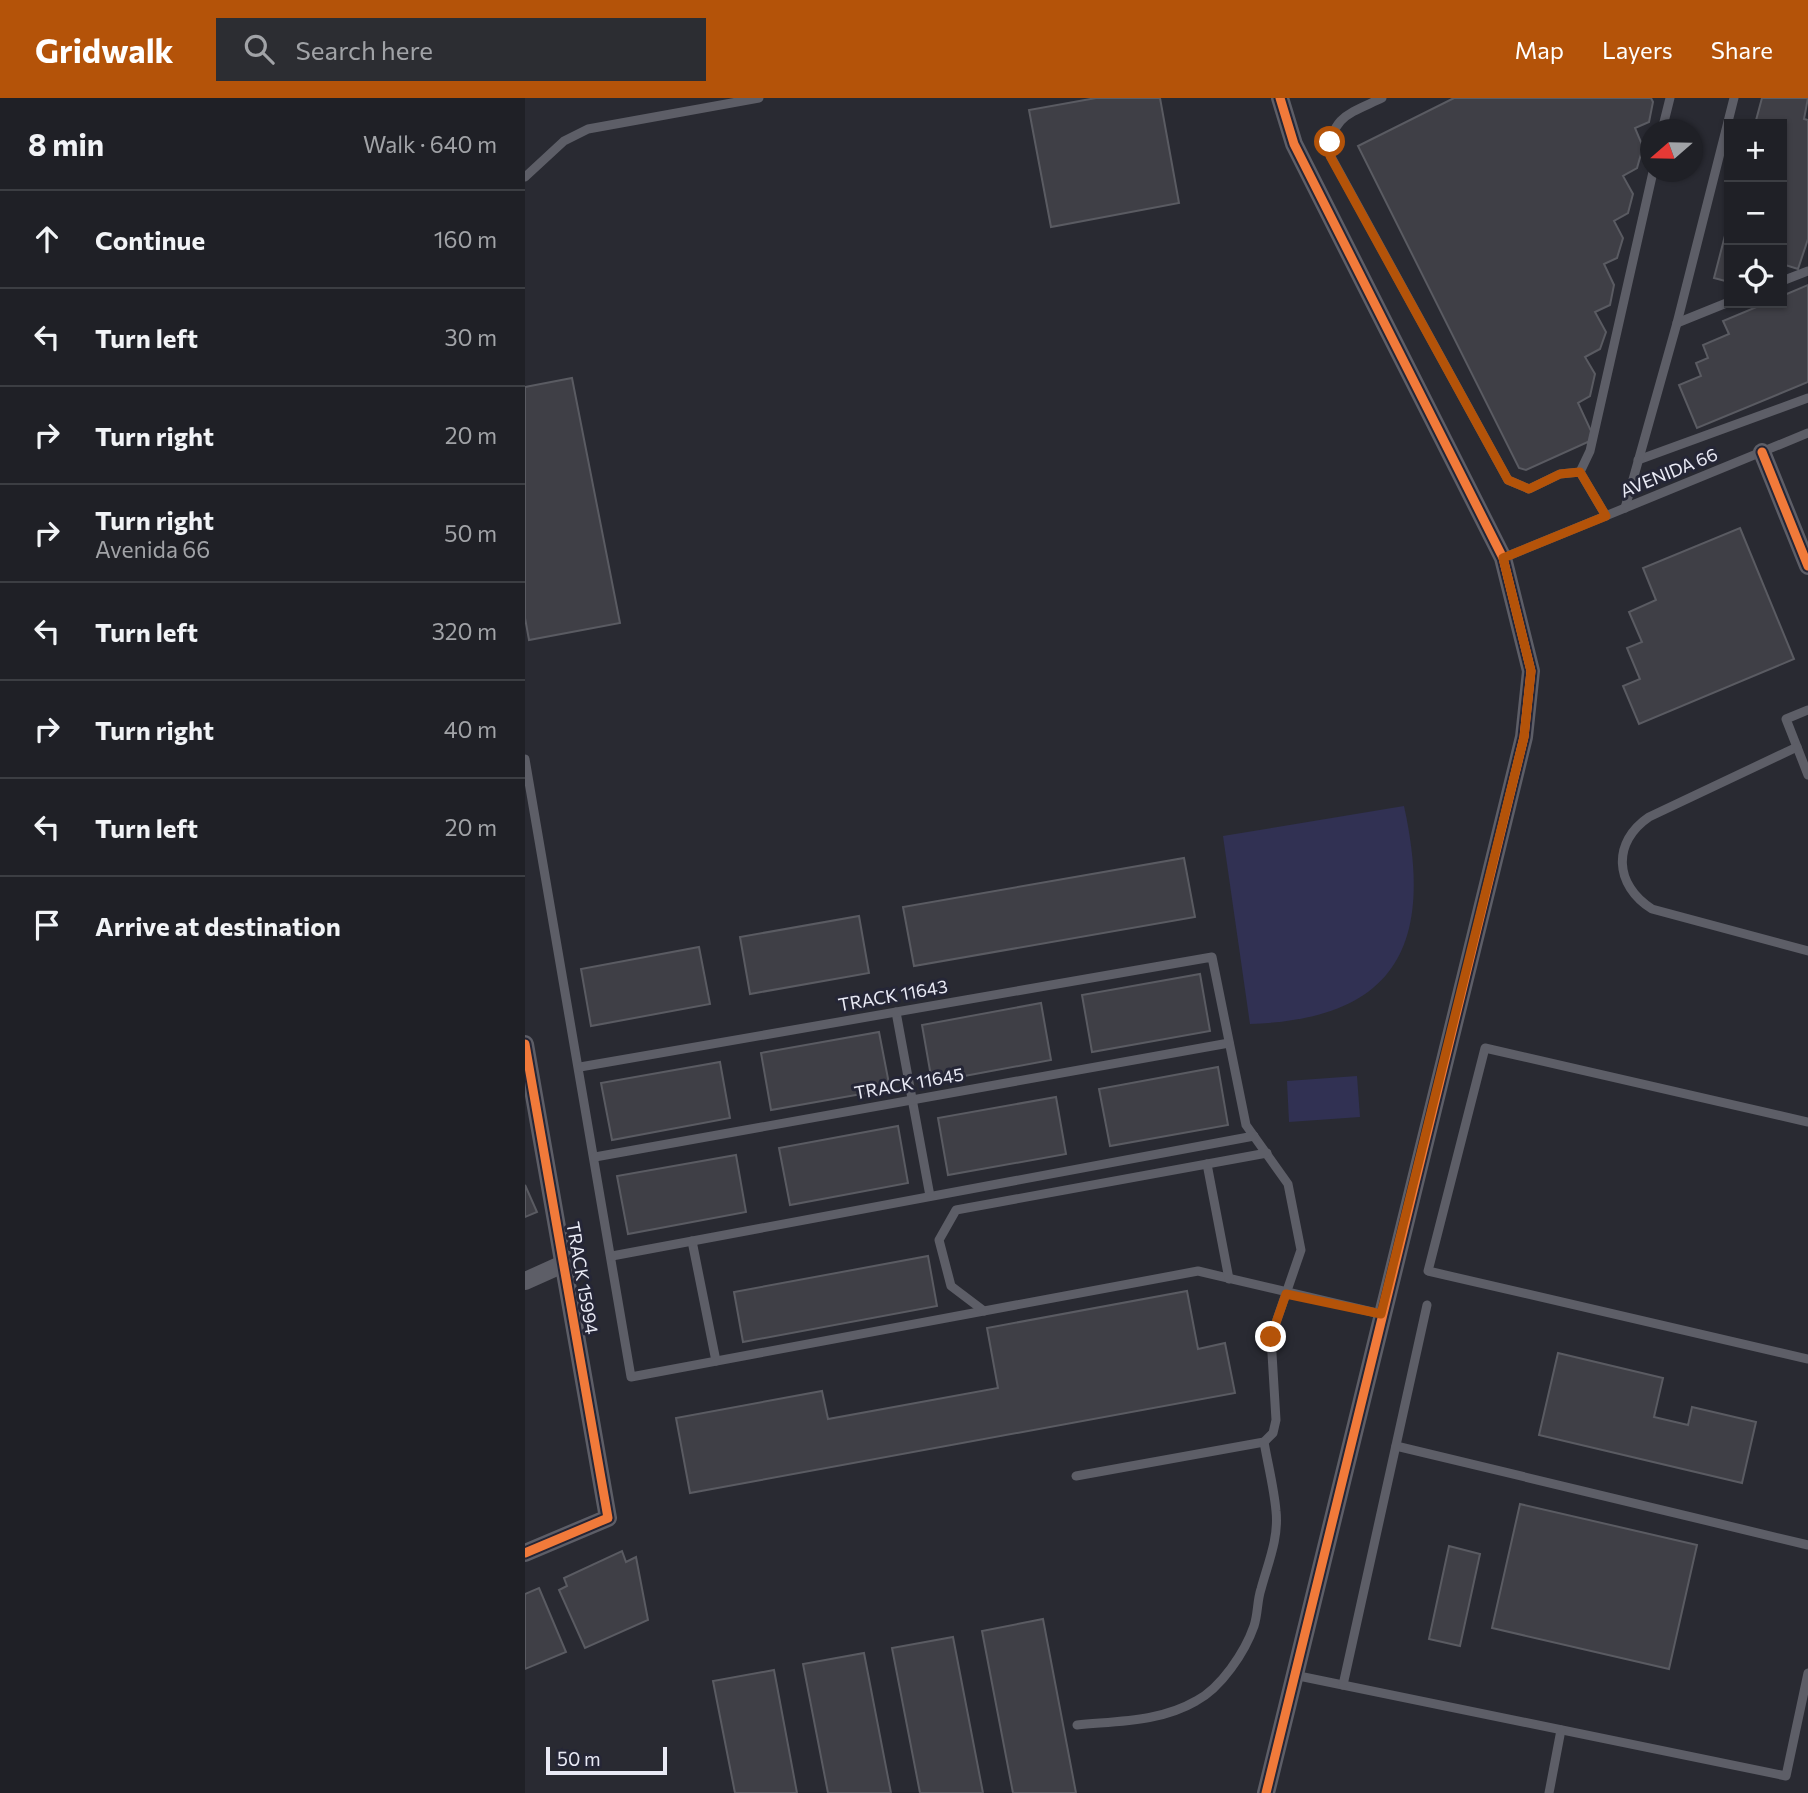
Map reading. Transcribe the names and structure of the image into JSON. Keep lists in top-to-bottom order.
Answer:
{
  "streets": {
    "street": ["TRACK 15994"],
    "lane": ["AVENIDA 66", "TRACK 11643", "TRACK 11645"]
  },
  "crossings": [
    ["TRACK 11643", "TRACK 11645"]
  ],
  "scale_bar": "50 m",
  "north": "left",
  "page": {
    "header": "Gridwalk",
    "search": "Search here",
    "nav": ["Map", "Layers", "Share"],
    "heading": ["8 min", "Walk · 640 m"],
    "map_buttons": ["+", "−"],
    "list": [
      ["Continue", "160 m"],
      ["Turn left", "30 m"],
      ["Turn right", "20 m"],
      ["Turn right", "Avenida 66", "50 m"],
      ["Turn left", "320 m"],
      ["Turn right", "40 m"],
      ["Turn left", "20 m"],
      "Arrive at destination"
    ],
    "scale": "50 m"
  }
}
